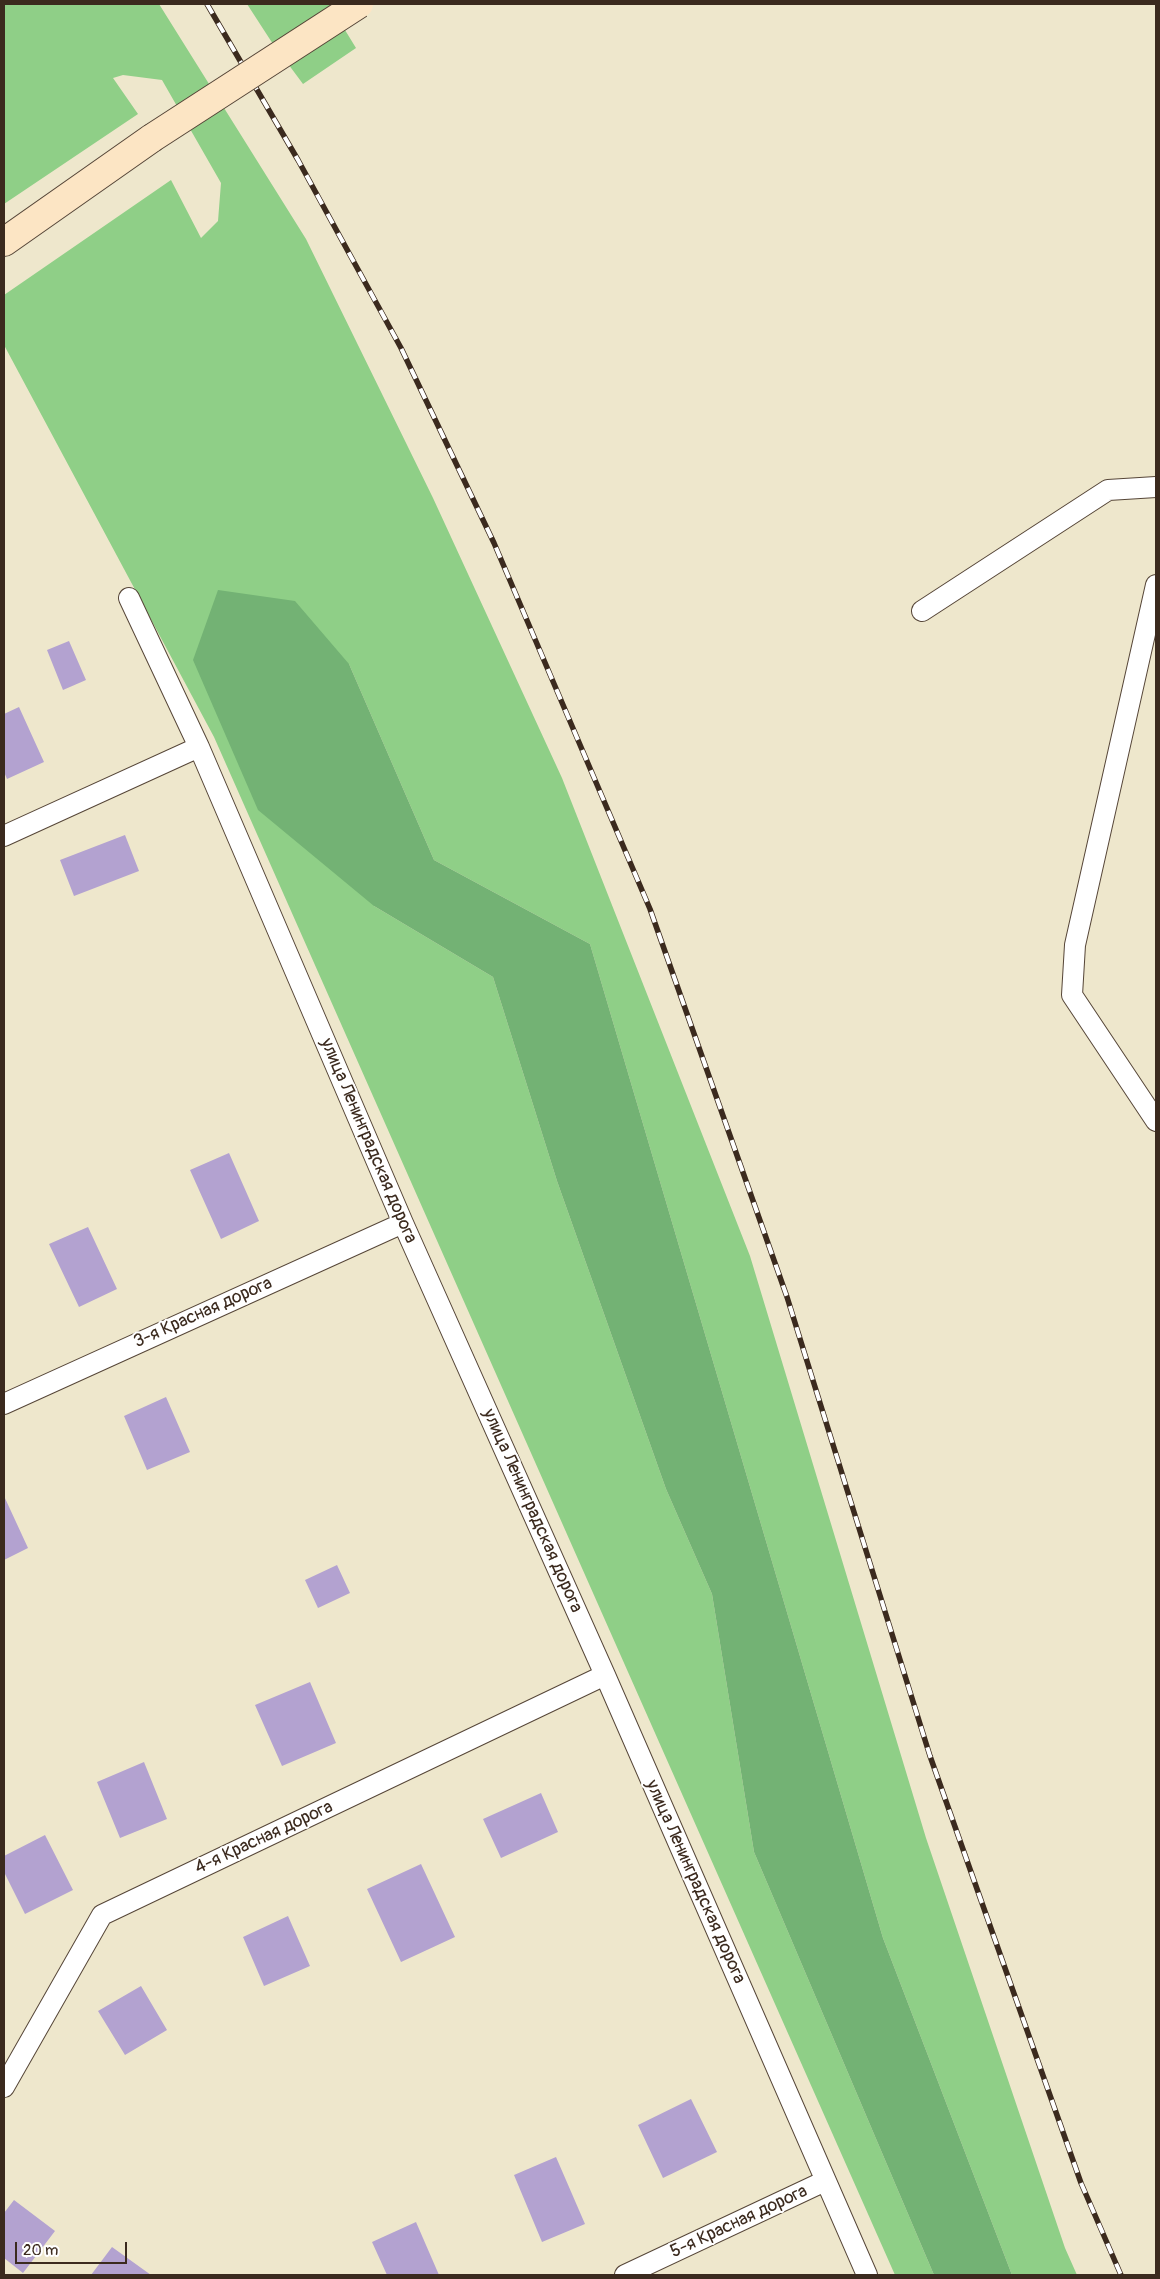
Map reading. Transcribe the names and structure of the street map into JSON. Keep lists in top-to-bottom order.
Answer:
{
  "streets": {
    "lane": [
      "улица Ленинградская дорога",
      "3-я Красная дорога",
      "4-я Красная дорога",
      "5-я Красная дорога"
    ]
  },
  "crossings": [
    ["улица Ленинградская дорога", "3-я Красная дорога"],
    ["улица Ленинградская дорога", "4-я Красная дорога"],
    ["улица Ленинградская дорога", "5-я Красная дорога"]
  ],
  "scale_bar": "20 m"
}
